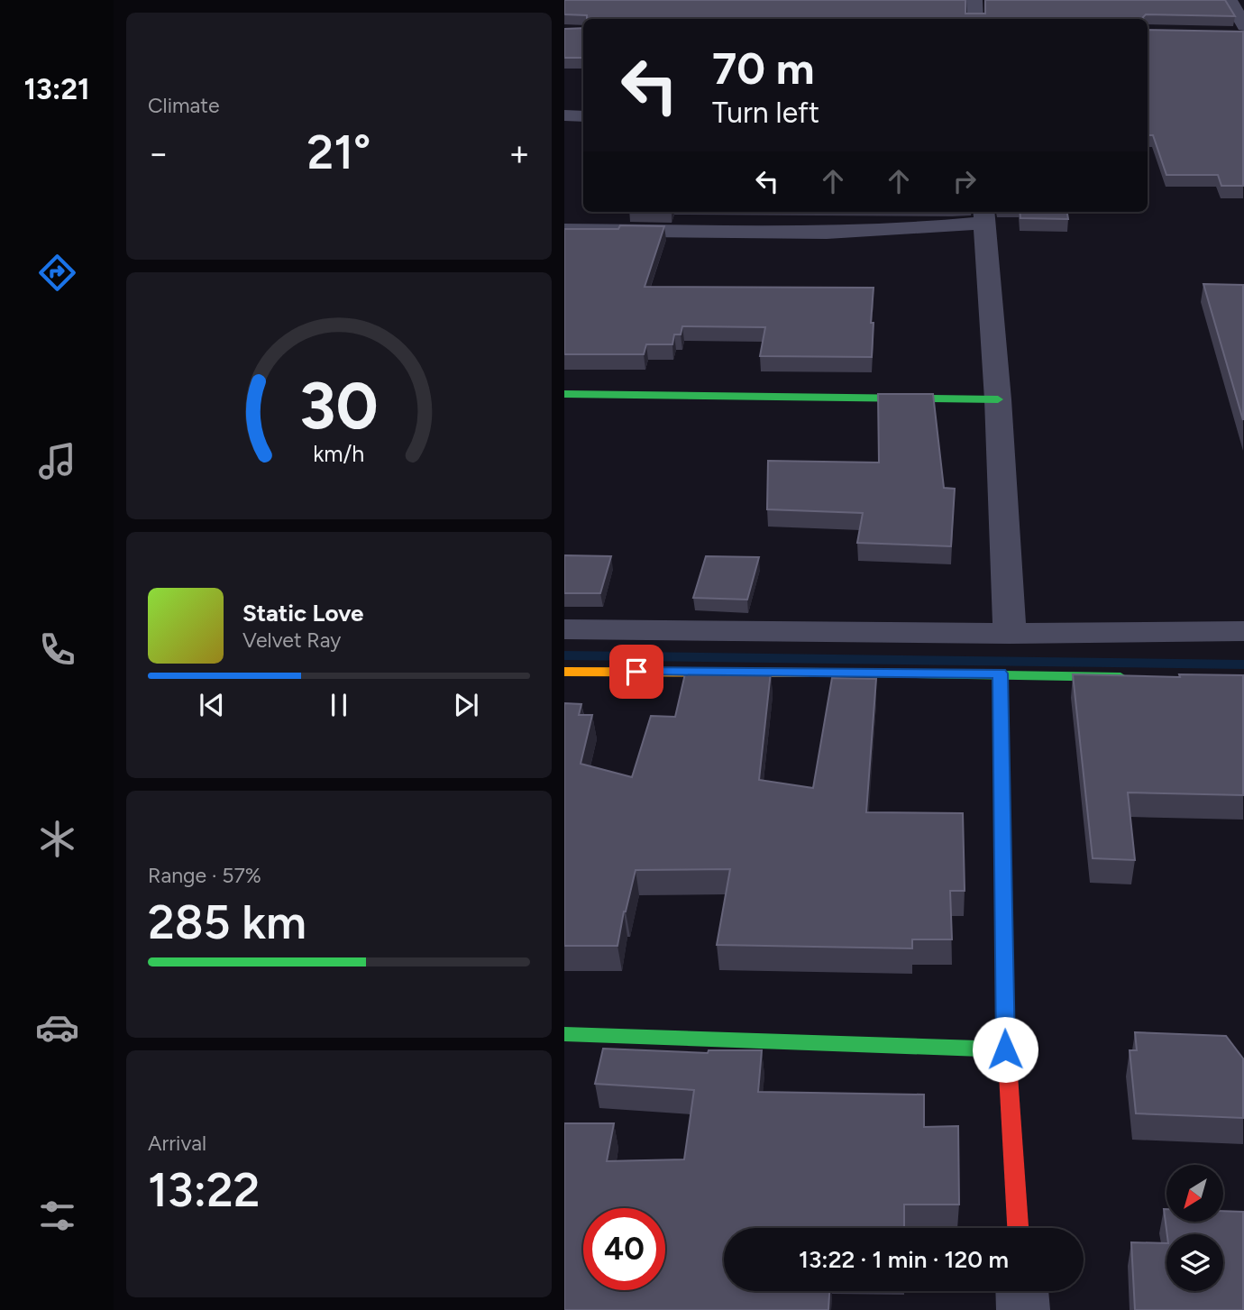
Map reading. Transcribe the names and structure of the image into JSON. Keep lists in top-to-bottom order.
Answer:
{
  "north": "bottom left",
  "page": {
    "tabs": "13:21",
    "tile": [
      "Climate",
      ["Range · 57%", "285 km"],
      ["Arrival", "13:22"]
    ],
    "turn": ["70 m", "Turn left"],
    "heat": ["−", "21°", "+"],
    "song": ["Static Love", "Velvet Ray"],
    "limit": "40",
    "trip": "13:22 · 1 min · 120 m",
    "gauge": ["30", "km/h"]
  }
}
